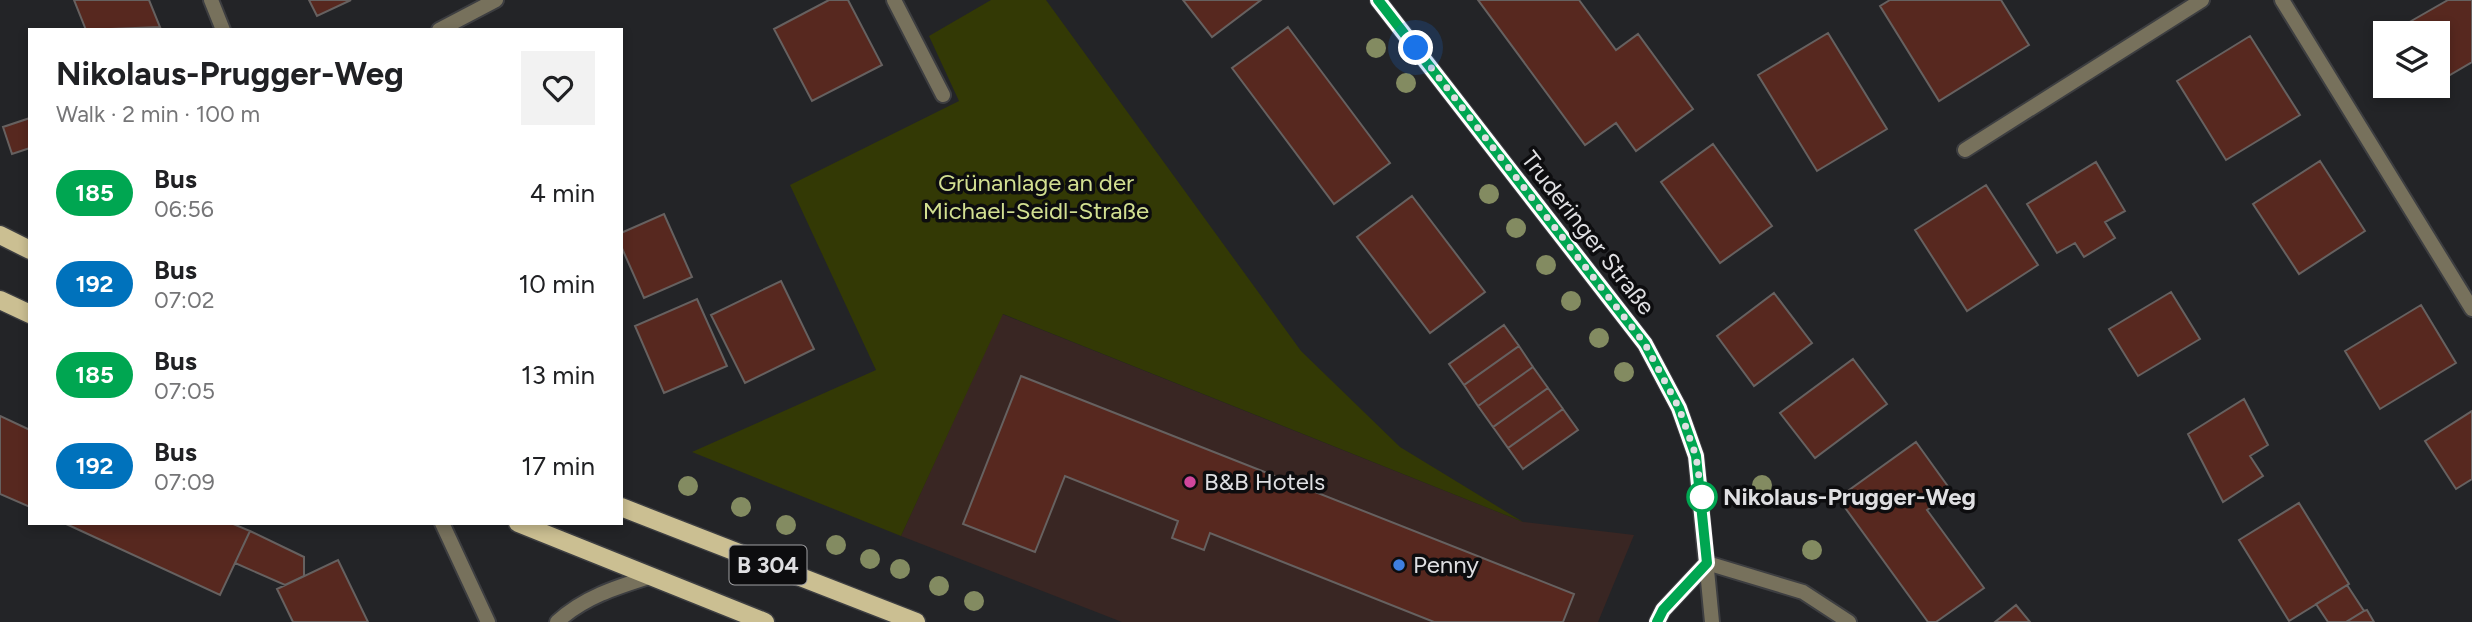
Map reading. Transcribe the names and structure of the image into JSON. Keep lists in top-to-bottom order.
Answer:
{
  "streets": {
    "main road": ["B 304"],
    "street": ["Truderinger Straße"]
  },
  "parks": ["Grünanlage an der Michael-Seidl-Straße"],
  "places": ["B&B Hotels", "Nikolaus-Prugger-Weg", "Penny"],
  "lines": ["bus line 185"],
  "page": {
    "heading": ["Nikolaus-Prugger-Weg", "Walk · 2 min · 100 m"],
    "list": [
      {
        "mark": "185",
        "name": "Bus",
        "note": "06:56",
        "value": "4 min"
      },
      {
        "mark": "192",
        "name": "Bus",
        "note": "07:02",
        "value": "10 min"
      },
      {
        "mark": "185",
        "name": "Bus",
        "note": "07:05",
        "value": "13 min"
      },
      {
        "mark": "192",
        "name": "Bus",
        "note": "07:09",
        "value": "17 min"
      }
    ]
  }
}
